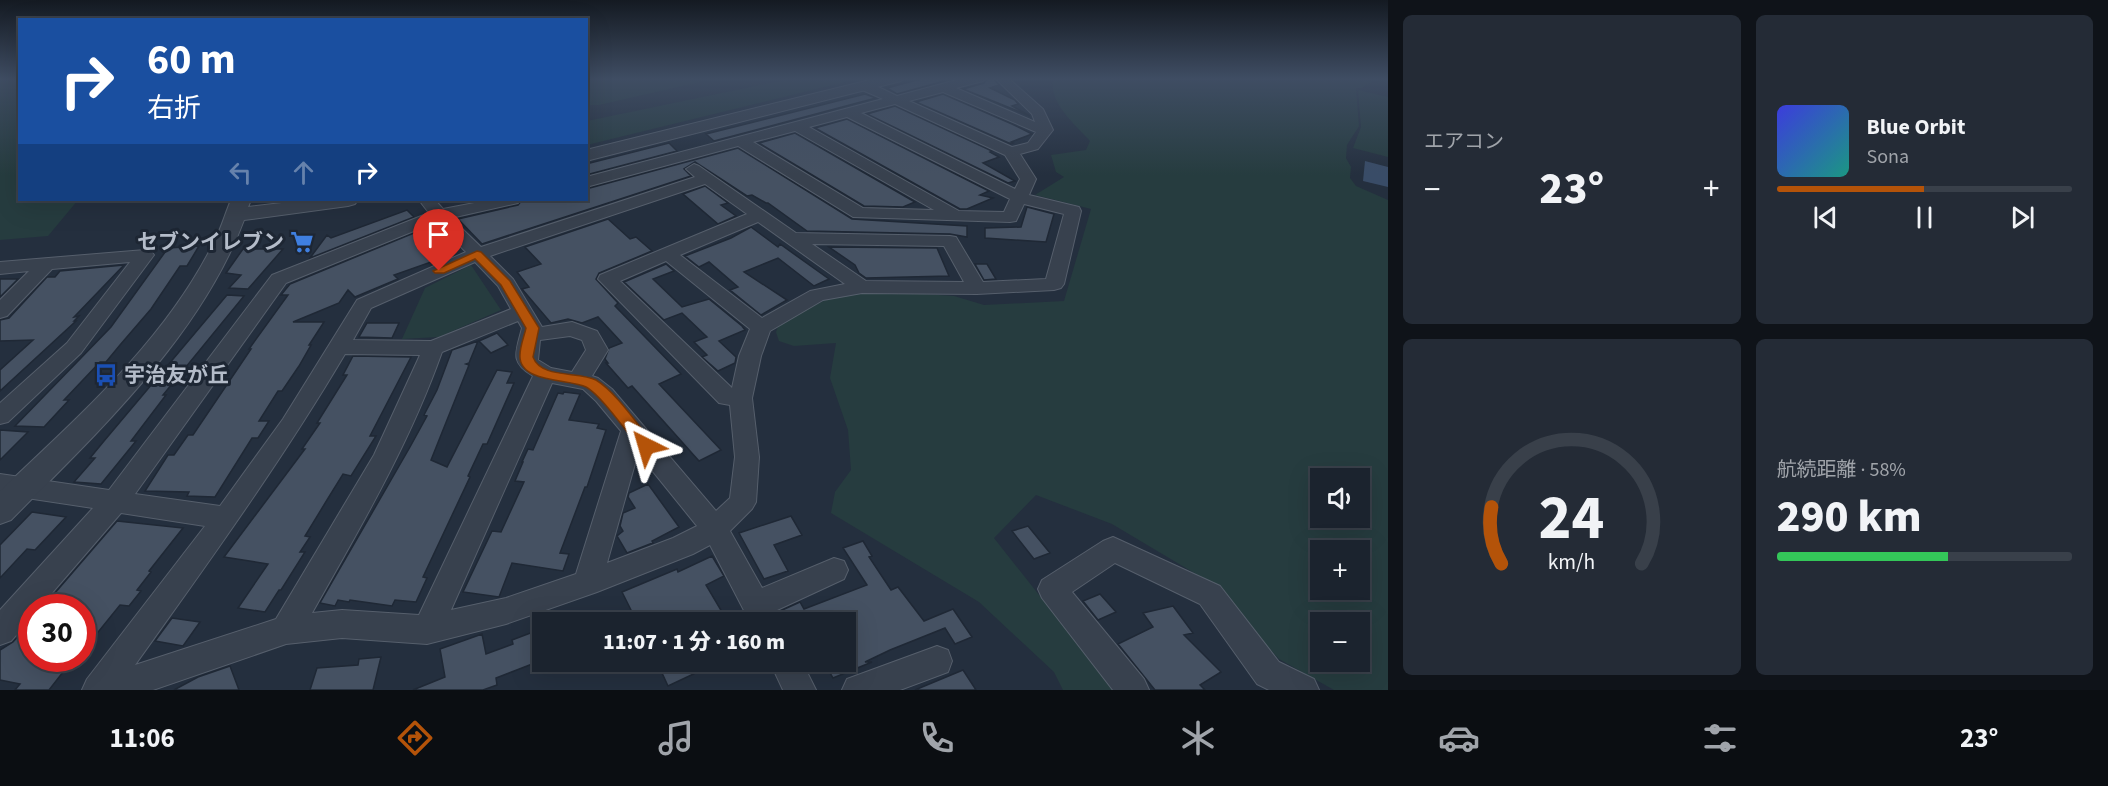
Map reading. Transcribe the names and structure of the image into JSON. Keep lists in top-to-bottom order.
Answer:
{
  "places": {
    "supermarket": ["セブンイレブン"],
    "bus stop": ["宇治友が丘"]
  },
  "page": {
    "tile": [
      "エアコン",
      ["航続距離 · 58%", "290 km"]
    ],
    "turn": ["60 m", "右折"],
    "song": ["Blue Orbit", "Sona"],
    "heat": ["−", "23°", "+"],
    "map_buttons": ["+", "−"],
    "limit": "30",
    "trip": "11:07 · 1 分 · 160 m",
    "tabs": ["11:06", "23°"],
    "gauge": ["24", "km/h"]
  }
}
